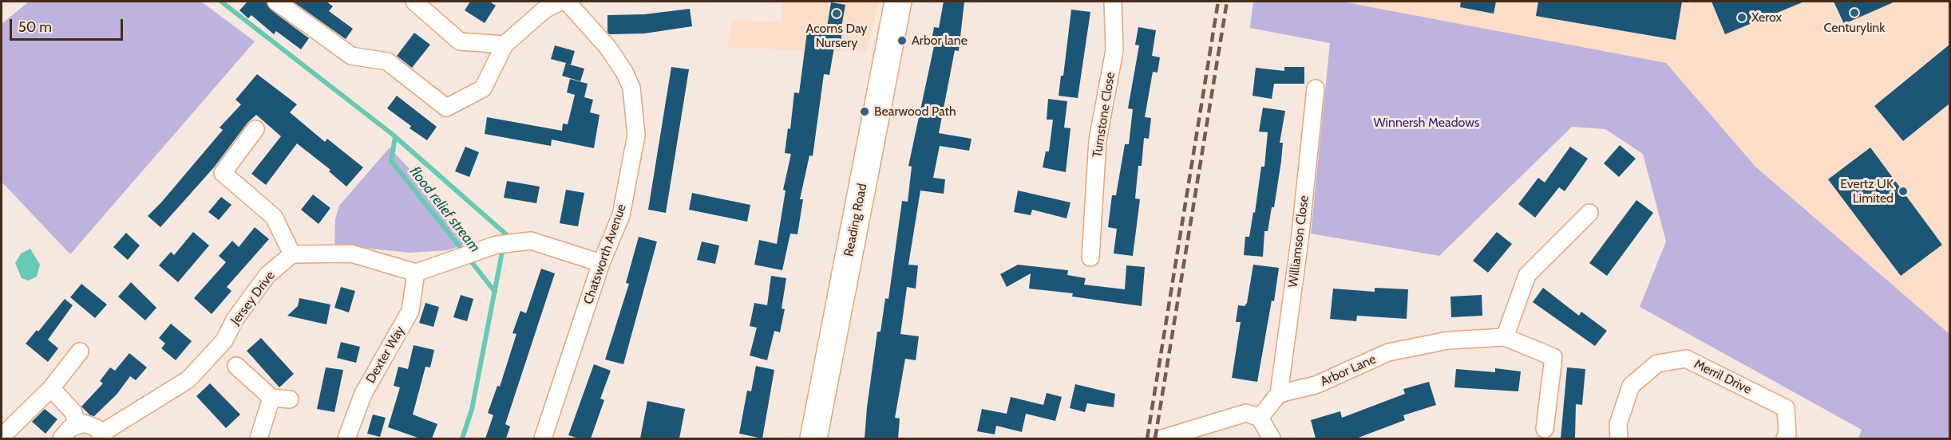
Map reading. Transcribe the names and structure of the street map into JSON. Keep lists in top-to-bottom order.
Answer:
{
  "streets": {
    "main road": ["Reading Road"],
    "street": [
      "Turnstone Close",
      "Williamson Close",
      "Chatsworth Avenue",
      "Jersey Drive",
      "Dexter Way",
      "Arbor Lane",
      "Merril Drive"
    ]
  },
  "crossings": [
    ["Williamson Close", "Arbor Lane"]
  ],
  "water": ["flood relief stream"],
  "parks": ["Winnersh Meadows"],
  "places": [
    "Centurylink",
    "Acorns Day Nursery",
    "Xerox",
    "Arbor lane",
    "Bearwood Path",
    "Evertz UK Limited"
  ],
  "scale_bar": "50 m"
}
